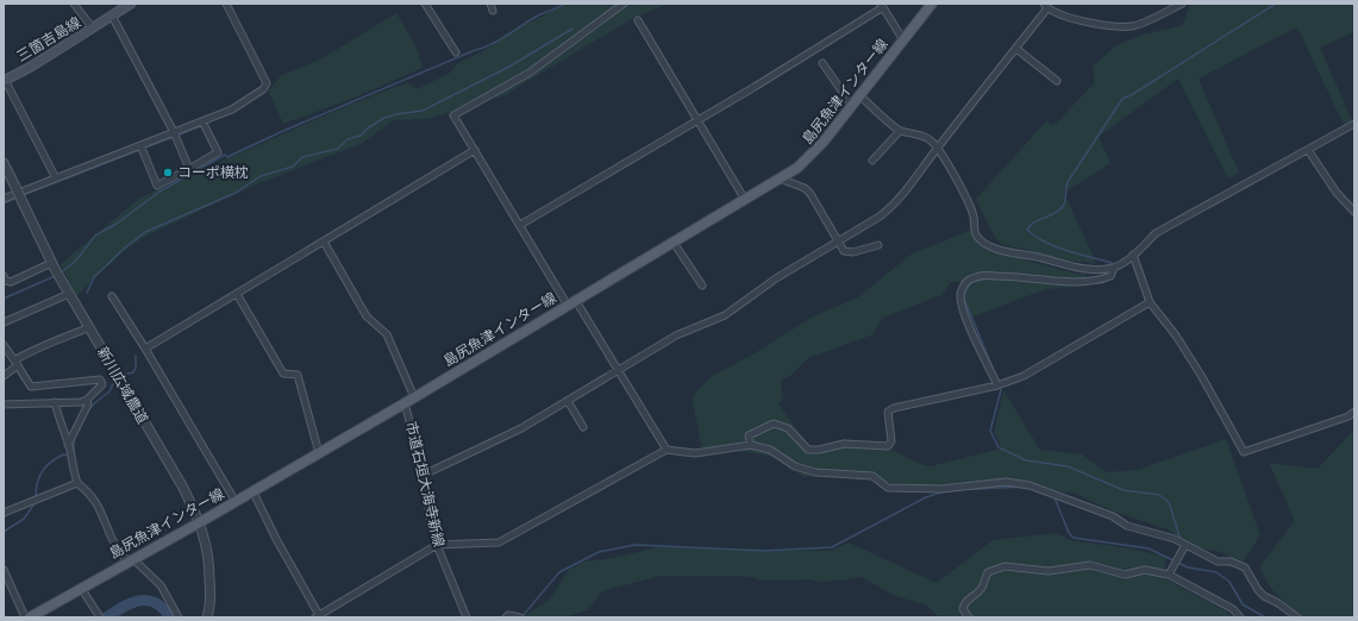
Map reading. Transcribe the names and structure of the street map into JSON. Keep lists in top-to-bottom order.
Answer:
{
  "streets": {
    "main road": ["三箇吉島線", "島尻魚津インター線"],
    "street": ["新川広域農道", "市道石垣大海寺新線"]
  },
  "crossings": [
    ["島尻魚津インター線", "新川広域農道"],
    ["島尻魚津インター線", "市道石垣大海寺新線"]
  ],
  "places": ["コーポ横枕"]
}
